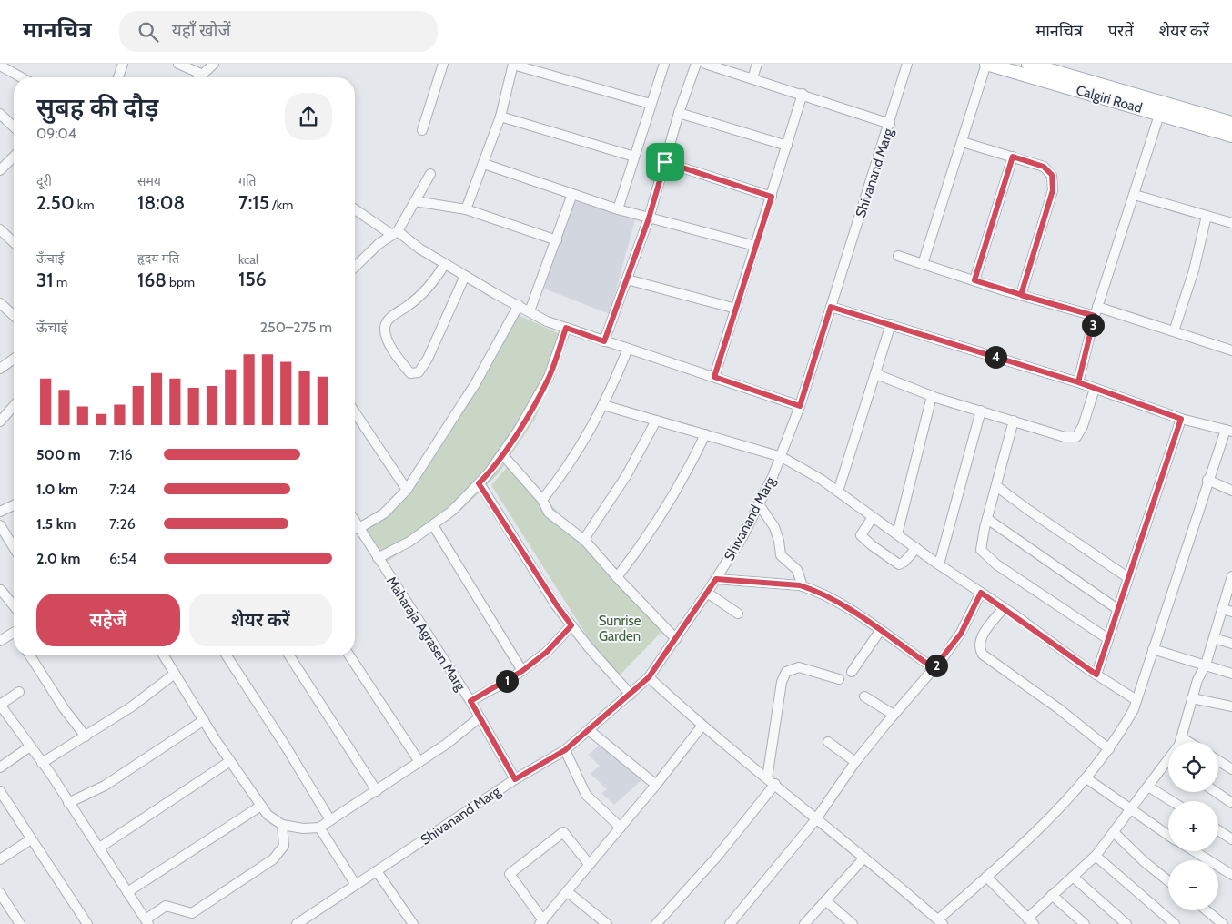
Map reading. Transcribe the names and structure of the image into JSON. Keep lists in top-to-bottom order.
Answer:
{
  "streets": {
    "main road": ["Calgiri Road"],
    "street": ["Shivanand Marg", "Maharaja Agrasen Marg"]
  },
  "crossings": [
    ["Shivanand Marg", "Maharaja Agrasen Marg"]
  ],
  "parks": ["Sunrise Garden"],
  "page": {
    "header": "मानचित्र",
    "search": "यहाँ खोजें",
    "nav": ["मानचित्र", "परतें", "शेयर करें"],
    "heading": ["सुबह की दौड़", "09:04"],
    "stats": [
      ["दूरी", "2.50 km"],
      ["समय", "18:08"],
      ["गति", "7:15 /km"],
      ["ऊँचाई", "31 m"],
      ["हृदय गति", "168 bpm"],
      ["kcal", "156"]
    ],
    "chart": ["ऊँचाई", "250–275 m"],
    "pins": [
      "3",
      "4",
      "2",
      "1"
    ],
    "list": [
      {
        "name": "500 m",
        "note": "7:16"
      },
      {
        "name": "1.0 km",
        "note": "7:24"
      },
      {
        "name": "1.5 km",
        "note": "7:26"
      },
      {
        "name": "2.0 km",
        "note": "6:54"
      }
    ],
    "buttons": ["सहेजें", "शेयर करें"],
    "map_buttons": ["+", "−"]
  }
}
